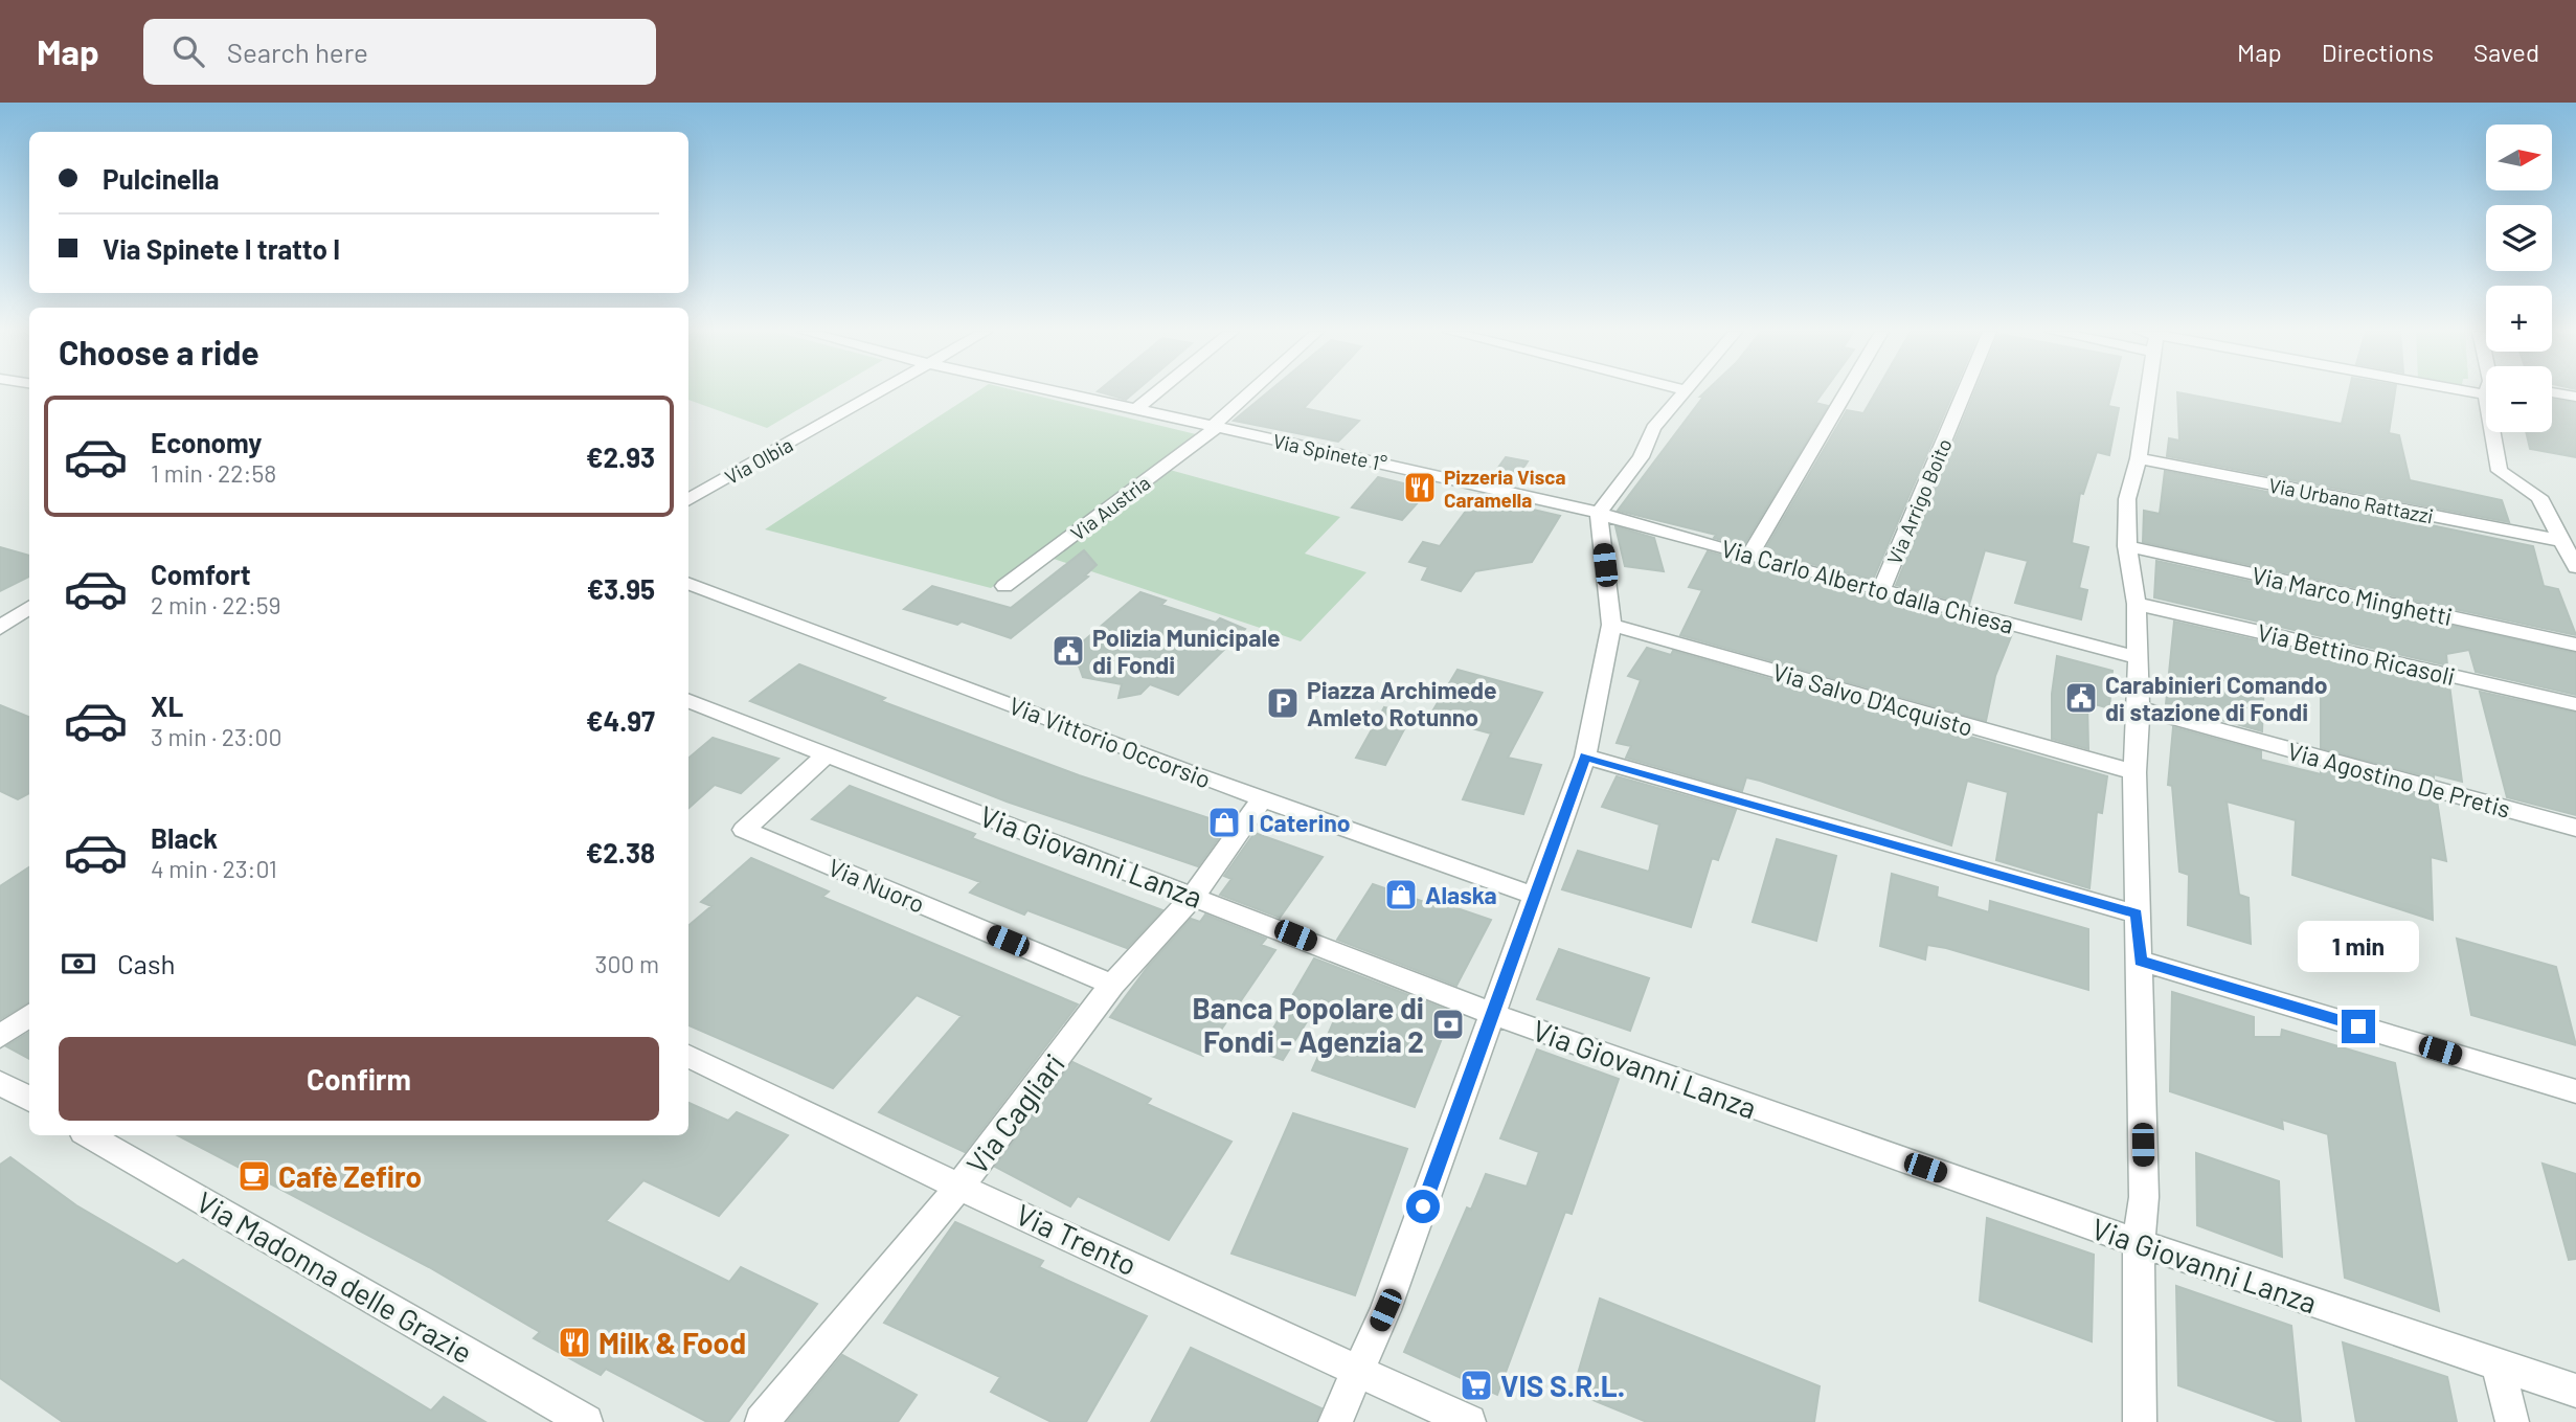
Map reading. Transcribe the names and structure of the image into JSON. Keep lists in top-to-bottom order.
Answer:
{
  "streets": {
    "street": [
      "Via Spinete 1°",
      "Via Olbia",
      "Via Urbano Rattazzi",
      "Via Arrigo Boito",
      "Via Austria",
      "Via Carlo Alberto dalla Chiesa",
      "Via Marco Minghetti",
      "Via Bettino Ricasoli",
      "Via Salvo D'Acquisto",
      "Via Vittorio Occorsio",
      "Via Agostino De Pretis",
      "Via Giovanni Lanza",
      "Via Nuoro",
      "Via Cagliari",
      "Via Trento",
      "Via Madonna delle Grazie"
    ]
  },
  "crossings": [
    ["Via Spinete 1°", "Via Austria"],
    ["Via Spinete 1°", "Via Carlo Alberto dalla Chiesa"],
    ["Via Arrigo Boito", "Via Carlo Alberto dalla Chiesa"],
    ["Via Vittorio Occorsio", "Via Cagliari"],
    ["Via Giovanni Lanza", "Via Nuoro"],
    ["Via Giovanni Lanza", "Via Cagliari"],
    ["Via Nuoro", "Via Cagliari"],
    ["Via Cagliari", "Via Trento"]
  ],
  "places": {
    "restaurant": ["Pizzeria Visca Caramella", "Milk & Food"],
    "public building": ["Polizia Municipale di Fondi", "Carabinieri Comando di stazione di Fondi"],
    "parking": ["Piazza Archimede Amleto Rotunno"],
    "shop": ["I Caterino", "Alaska"],
    "bank": ["Banca Popolare di Fondi - Agenzia 2"],
    "cafe": ["Cafè Zefiro"],
    "supermarket": ["VIS S.R.L."]
  },
  "north": "right",
  "page": {
    "header": "Map",
    "search": "Search here",
    "nav": ["Map", "Directions", "Saved"],
    "map_buttons": ["+", "−"],
    "banner": ["Pulcinella", "Via Spinete I tratto I"],
    "heading": "Choose a ride",
    "list": [
      {
        "name": "Economy",
        "note": "1 min · 22:58",
        "value": "€2.93"
      },
      {
        "name": "Comfort",
        "note": "2 min · 22:59",
        "value": "€3.95"
      },
      {
        "name": "XL",
        "note": "3 min · 23:00",
        "value": "€4.97"
      },
      {
        "name": "Black",
        "note": "4 min · 23:01",
        "value": "€2.38"
      }
    ],
    "bubble": "1 min",
    "pay": ["Cash", "300 m"],
    "buttons": "Confirm"
  }
}
